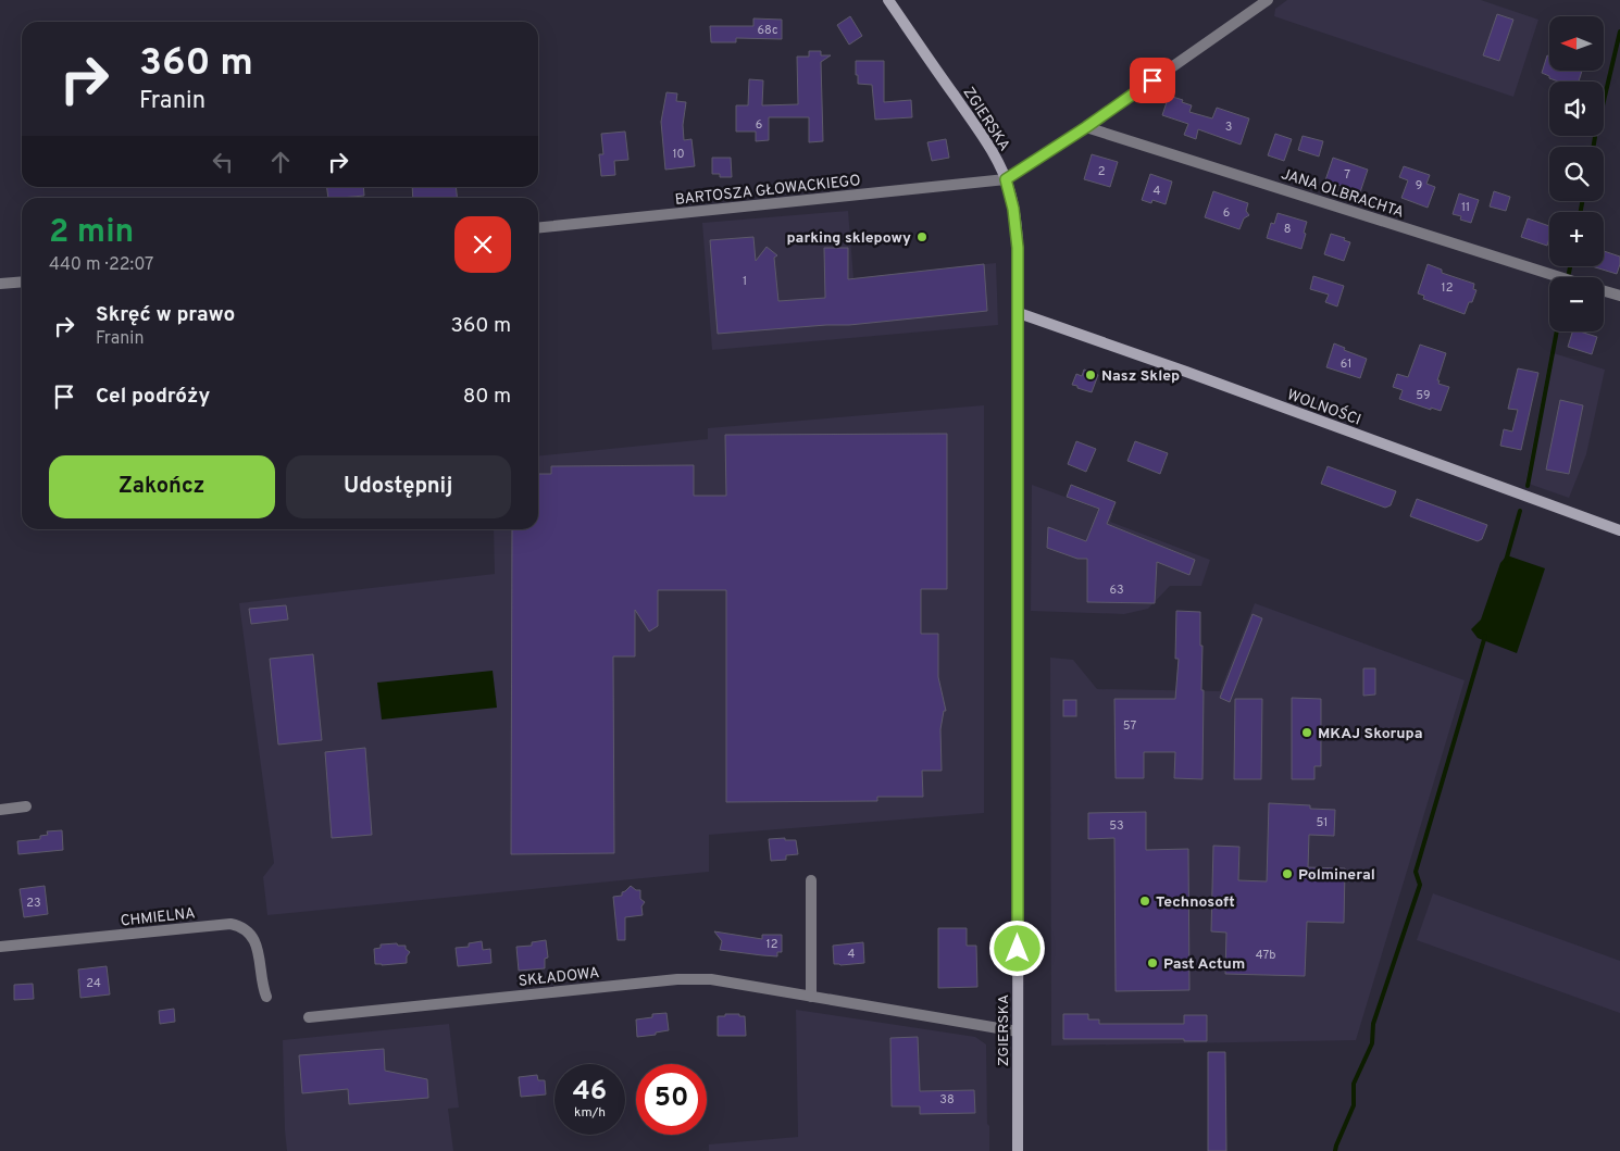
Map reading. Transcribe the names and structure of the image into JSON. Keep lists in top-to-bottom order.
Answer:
{
  "streets": {
    "main road": ["ZGIERSKA", "WOLNOŚCI"],
    "street": [
      "BARTOSZA GŁOWACKIEGO",
      "JANA OLBRACHTA",
      "CHMIELNA",
      "SKŁADOWA"
    ]
  },
  "crossings": [
    ["ZGIERSKA", "BARTOSZA GŁOWACKIEGO"],
    ["ZGIERSKA", "WOLNOŚCI"],
    ["ZGIERSKA", "SKŁADOWA"]
  ],
  "places": [
    "parking sklepowy",
    "Nasz Sklep",
    "MKAJ Skorupa",
    "Polmineral",
    "Technosoft",
    "Past Actum"
  ],
  "house_numbers": [
    "68c",
    "6",
    "3",
    "10",
    "2",
    "7",
    "9",
    "4",
    "11",
    "6",
    "8",
    "1",
    "12",
    "61",
    "59",
    "63",
    "57",
    "51",
    "53",
    "23",
    "12",
    "4",
    "47b",
    "24",
    "38"
  ],
  "north": "left",
  "page": {
    "map_buttons": ["+", "−"],
    "turn": ["360 m", "Franin"],
    "heading": ["2 min", "440 m · 22:07"],
    "list": [
      {
        "name": "Skręć w prawo",
        "note": "Franin",
        "value": "360 m"
      },
      {
        "name": "Cel podróży",
        "value": "80 m"
      }
    ],
    "buttons": ["Zakończ", "Udostępnij"],
    "speed": "46 km/h",
    "limit": "50"
  }
}
